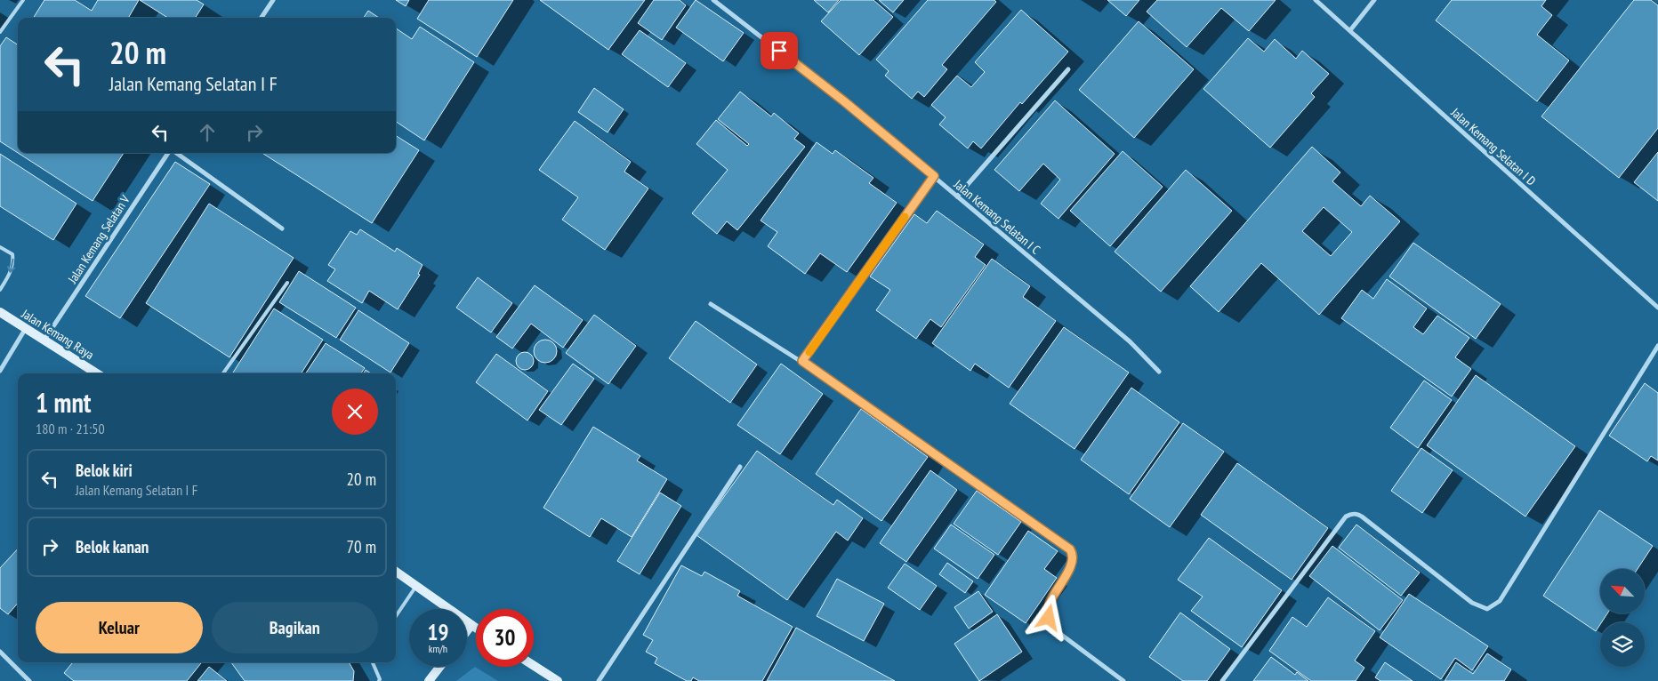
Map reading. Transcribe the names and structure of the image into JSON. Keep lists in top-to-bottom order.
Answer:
{
  "streets": {
    "street": [
      "Jalan Kemang Selatan I D",
      "Jalan Kemang Selatan I C",
      "Jalan Kemang Selatan V",
      "Jalan Kemang Raya"
    ]
  },
  "crossings": [
    ["Jalan Kemang Selatan V", "Jalan Kemang Raya"]
  ],
  "north": "top left",
  "page": {
    "turn": ["20 m", "Jalan Kemang Selatan I F"],
    "heading": ["1 mnt", "180 m · 21:50"],
    "list": [
      {
        "name": "Belok kiri",
        "note": "Jalan Kemang Selatan I F",
        "value": "20 m"
      },
      {
        "name": "Belok kanan",
        "value": "70 m"
      }
    ],
    "buttons": ["Keluar", "Bagikan"],
    "speed": "19 km/h",
    "limit": "30"
  }
}
